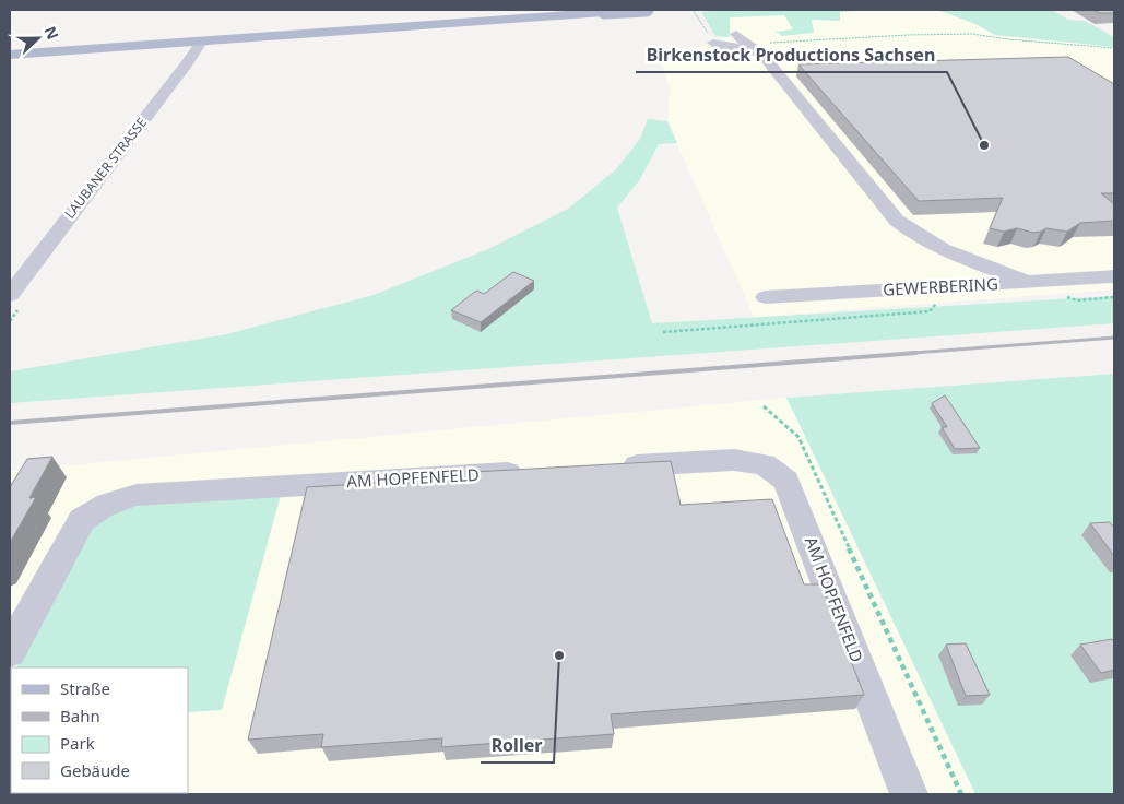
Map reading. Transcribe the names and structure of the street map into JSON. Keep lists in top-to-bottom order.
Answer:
{
  "streets": {
    "street": ["LAUBANER STRASSE", "GEWERBERING", "AM HOPFENFELD"]
  },
  "places": ["Birkenstock Productions Sachsen", "Roller"],
  "legend": [
    "Straße",
    "Bahn",
    "Park",
    "Gebäude"
  ],
  "north": "right"
}
